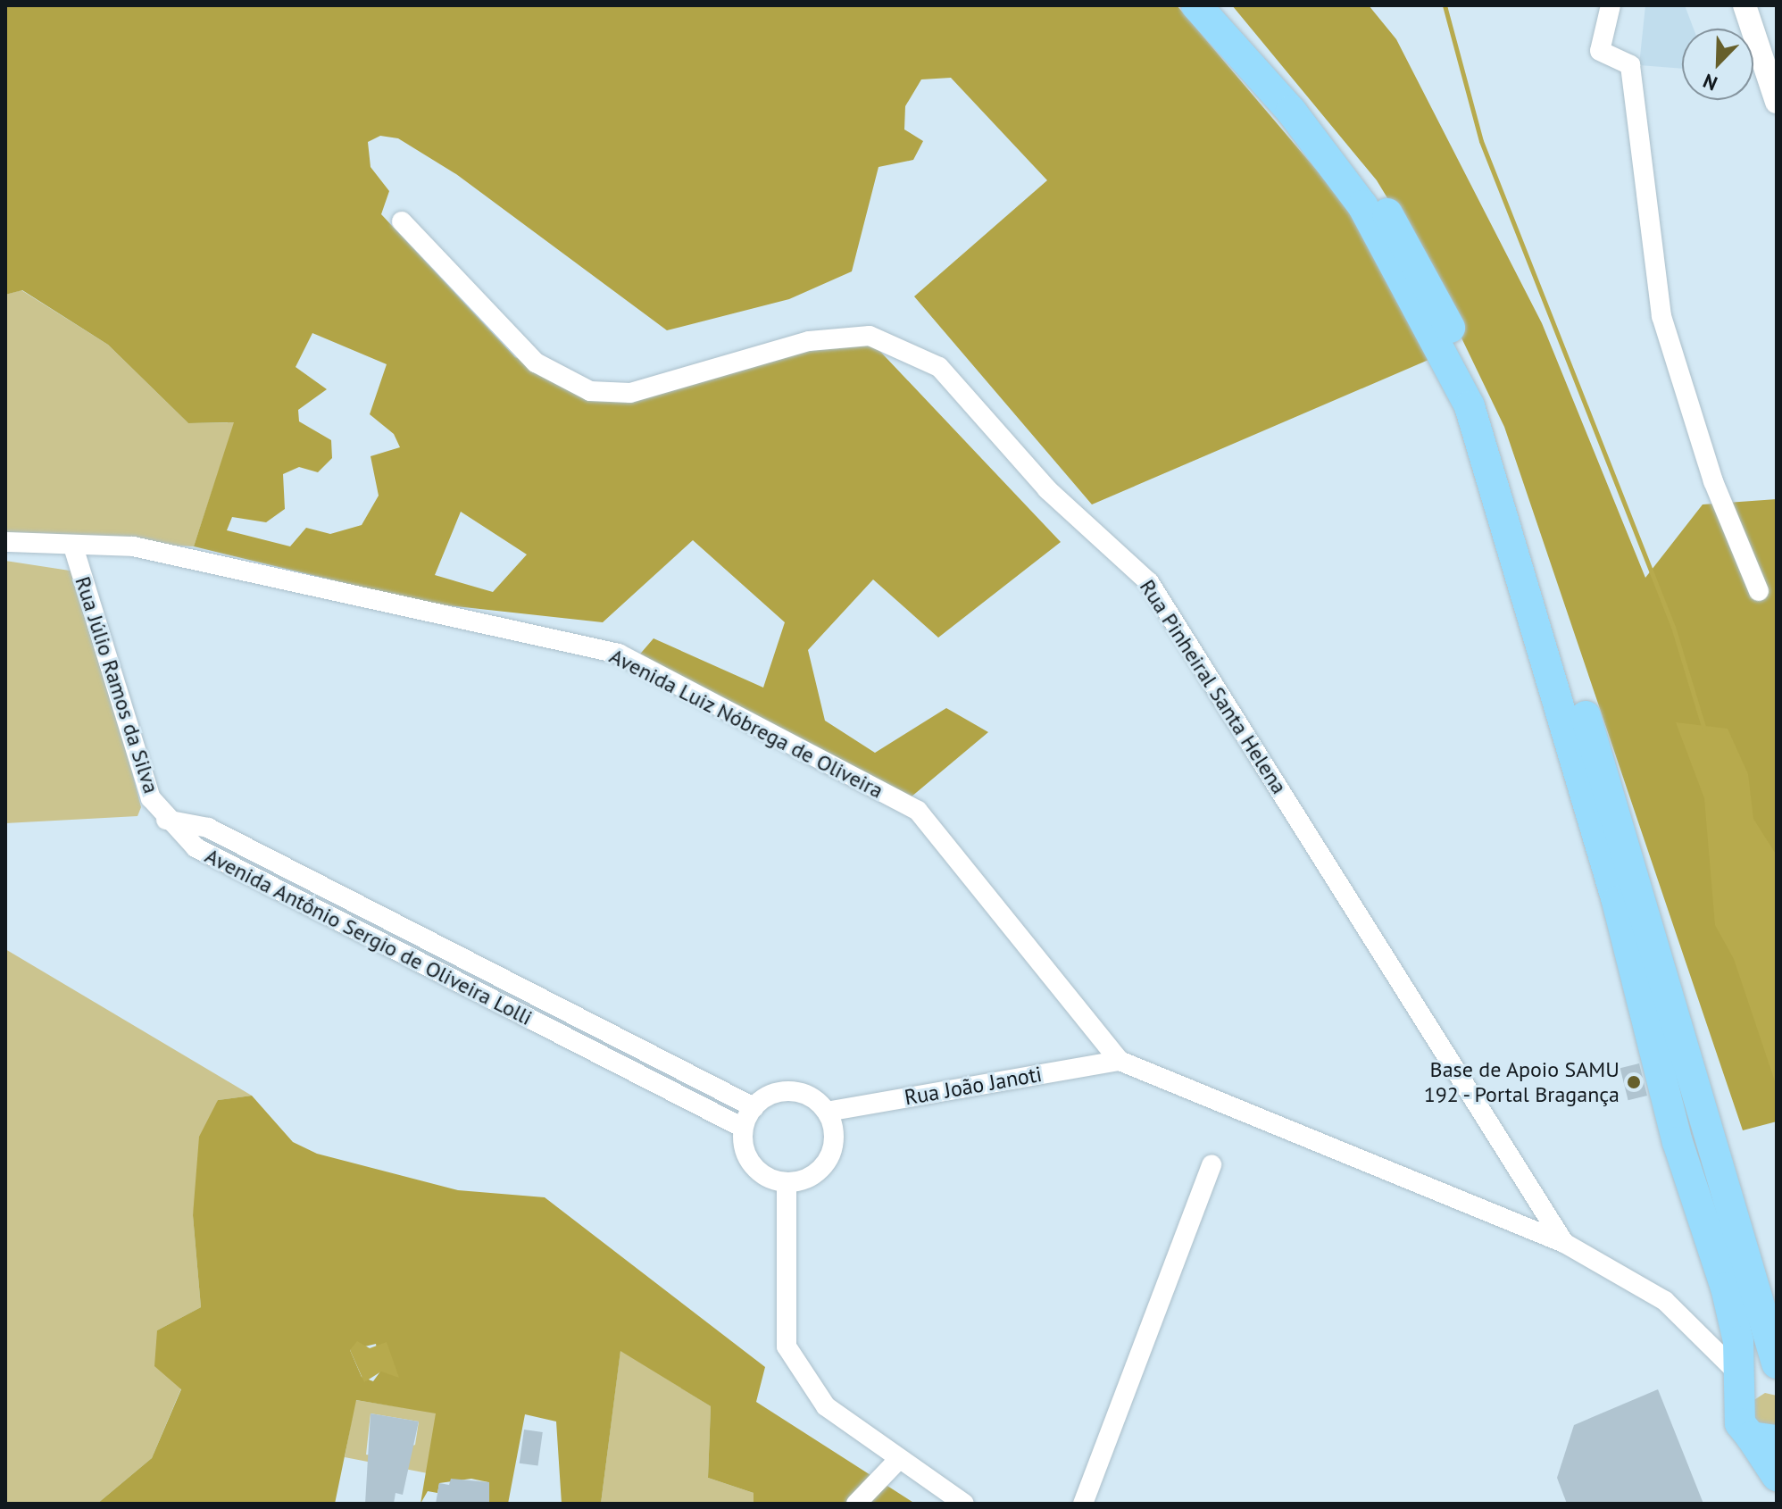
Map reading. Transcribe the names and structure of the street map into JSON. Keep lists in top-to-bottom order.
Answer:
{
  "streets": {
    "street": [
      "Rua Júlio Ramos da Silva",
      "Rua Pinheiral Santa Helena",
      "Avenida Luiz Nóbrega de Oliveira",
      "Avenida Antônio Sergio de Oliveira Lolli",
      "Rua João Janoti"
    ]
  },
  "crossings": [
    ["Rua Júlio Ramos da Silva", "Avenida Luiz Nóbrega de Oliveira"],
    ["Rua Júlio Ramos da Silva", "Avenida Antônio Sergio de Oliveira Lolli"],
    ["Avenida Luiz Nóbrega de Oliveira", "Rua João Janoti"],
    ["Avenida Antônio Sergio de Oliveira Lolli", "Rua João Janoti"]
  ],
  "places": ["Base de Apoio SAMU 192 - Portal Bragança"],
  "north": "bottom left"
}
